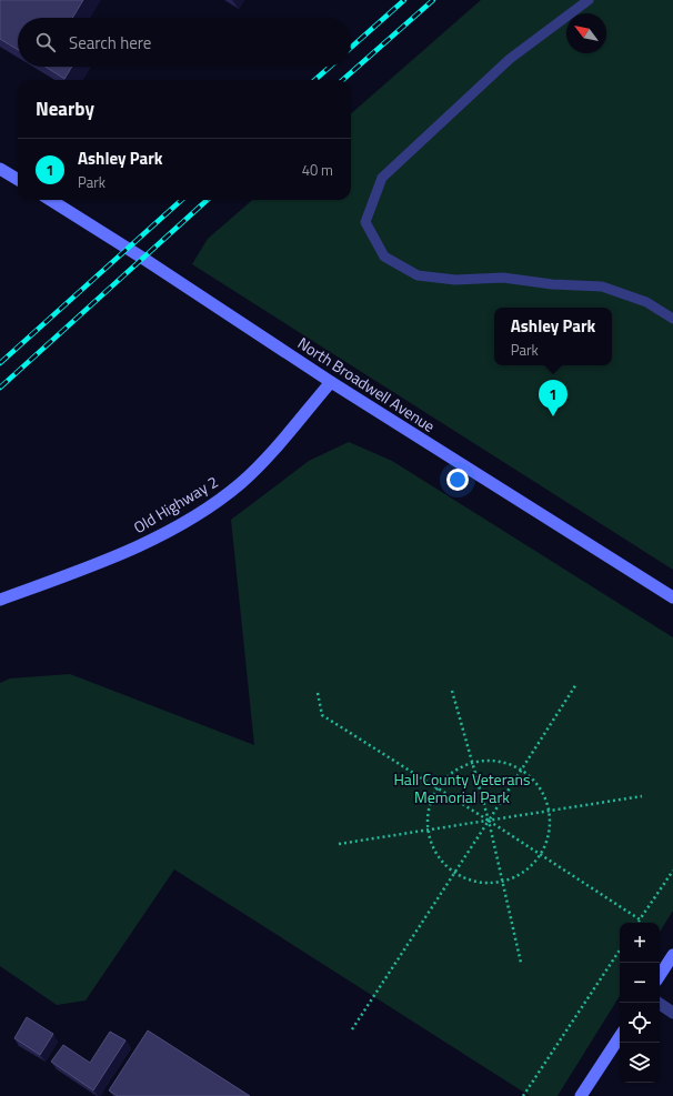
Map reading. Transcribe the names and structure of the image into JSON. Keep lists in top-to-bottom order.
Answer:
{
  "streets": {
    "main road": ["North Broadwell Avenue", "Old Highway 2"]
  },
  "crossings": [
    ["North Broadwell Avenue", "Old Highway 2"]
  ],
  "parks": ["Hall County Veterans Memorial Park"],
  "north": "top left",
  "page": {
    "search": "Search here",
    "heading": "Nearby",
    "list": [
      {
        "mark": "1",
        "name": "Ashley Park",
        "note": "Park",
        "value": "40 m"
      }
    ],
    "popup": ["Ashley Park", "Park"],
    "pins": "1",
    "map_buttons": ["+", "−"]
  }
}
